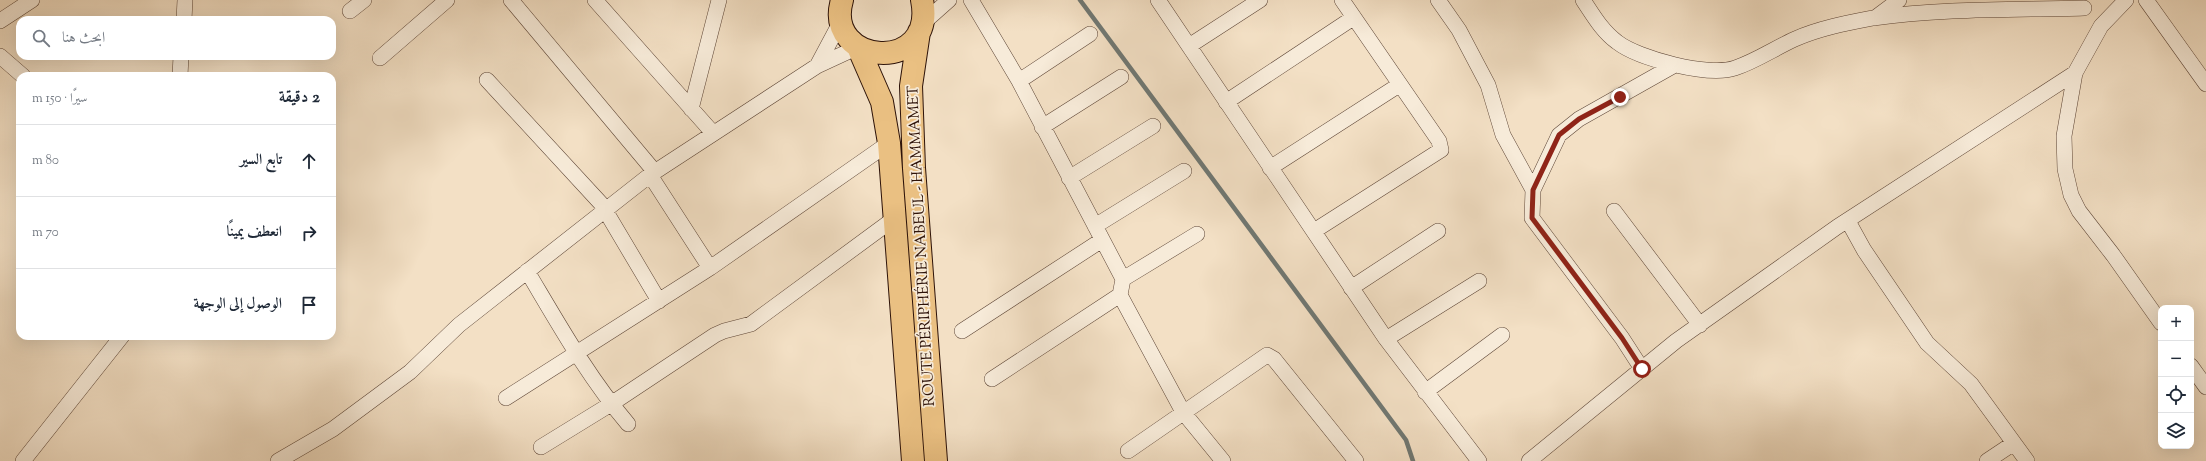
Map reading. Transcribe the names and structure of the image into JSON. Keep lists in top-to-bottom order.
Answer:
{
  "streets": {
    "highway": ["ROUTE PÉRIPHÉRIE NABEUL - HAMMAMET"]
  },
  "page": {
    "search": "ابحث هنا",
    "heading": ["2 دقيقة", "سيرًا · 150 m"],
    "list": [
      ["تابع السير", "80 m"],
      ["انعطف يمينًا", "70 m"],
      "الوصول إلى الوجهة"
    ],
    "map_buttons": ["+", "−"]
  }
}
